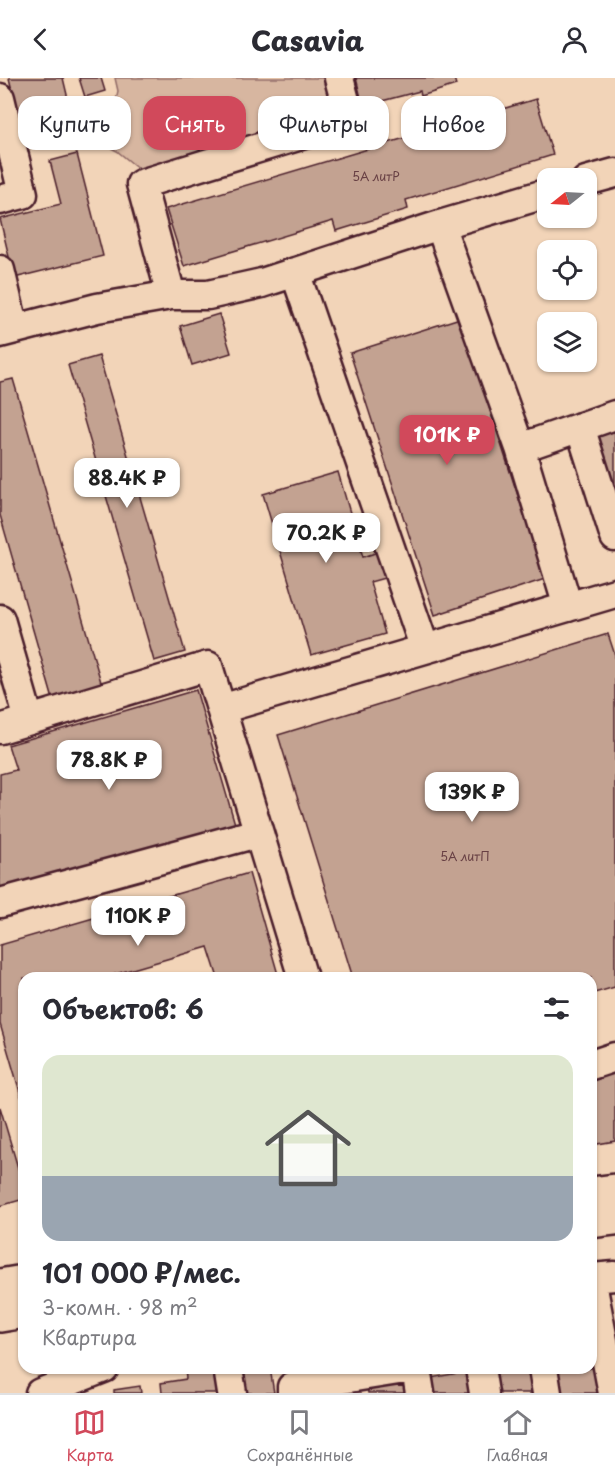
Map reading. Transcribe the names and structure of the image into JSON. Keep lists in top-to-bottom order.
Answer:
{
  "house_numbers": ["5А литР", "5А литП"],
  "north": "left",
  "page": {
    "header": "Casavia",
    "chip": [
      "Купить",
      "Снять",
      "Фильтры",
      "Новое"
    ],
    "price": [
      "101K ₽",
      "88.4K ₽",
      "70.2K ₽",
      "78.8K ₽",
      "139K ₽",
      "110K ₽"
    ],
    "heading": "Объектов: 6",
    "list": [
      {
        "name": "101 000 ₽/мес.",
        "note": "3-комн. · 98 m² · Квартира"
      }
    ],
    "tabs": ["Карта", "Сохранённые", "Главная"]
  }
}
